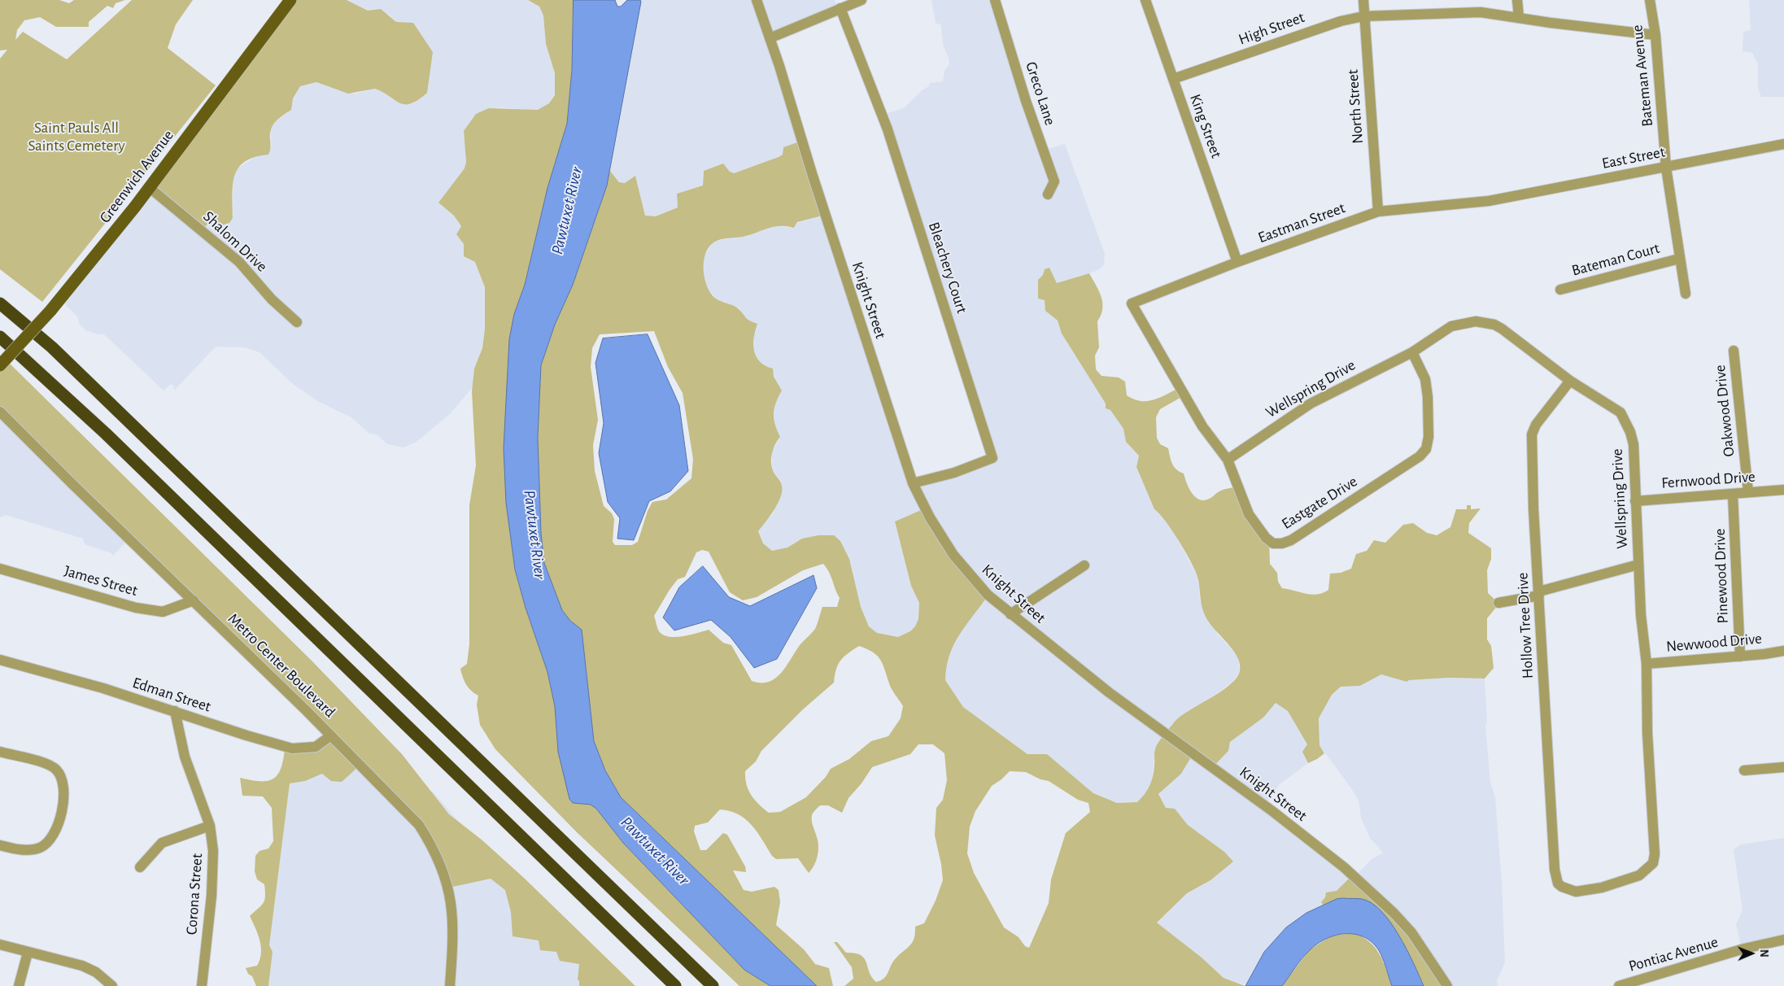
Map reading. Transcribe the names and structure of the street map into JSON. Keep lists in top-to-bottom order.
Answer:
{
  "streets": {
    "main road": ["Greenwich Avenue"],
    "street": [
      "High Street",
      "Bateman Avenue",
      "Greco Lane",
      "North Street",
      "King Street",
      "East Street",
      "Eastman Street",
      "Shalom Drive",
      "Bateman Court",
      "Bleachery Court",
      "Knight Street",
      "Wellspring Drive",
      "Oakwood Drive",
      "Fernwood Drive",
      "Eastgate Drive",
      "Pinewood Drive",
      "James Street",
      "Hollow Tree Drive",
      "Newwood Drive",
      "Metro Center Boulevard",
      "Edman Street",
      "Corona Street",
      "Pontiac Avenue"
    ]
  },
  "crossings": [
    ["High Street", "Bateman Avenue"],
    ["High Street", "North Street"],
    ["High Street", "King Street"],
    ["Bateman Avenue", "East Street"],
    ["Bateman Avenue", "Bateman Court"],
    ["North Street", "Eastman Street"],
    ["King Street", "Eastman Street"],
    ["East Street", "Eastman Street"],
    ["Greenwich Avenue", "Shalom Drive"],
    ["Eastman Street", "Eastgate Drive"],
    ["Bleachery Court", "Knight Street"],
    ["Wellspring Drive", "Fernwood Drive"],
    ["Wellspring Drive", "Eastgate Drive"],
    ["Wellspring Drive", "Hollow Tree Drive"],
    ["Wellspring Drive", "Newwood Drive"],
    ["Oakwood Drive", "Fernwood Drive"],
    ["Fernwood Drive", "Pinewood Drive"],
    ["Pinewood Drive", "Newwood Drive"],
    ["James Street", "Metro Center Boulevard"],
    ["Metro Center Boulevard", "Edman Street"],
    ["Edman Street", "Corona Street"]
  ],
  "water": ["Pawtuxet River"],
  "parks": ["Saint Pauls All Saints Cemetery"],
  "north": "right"
}
